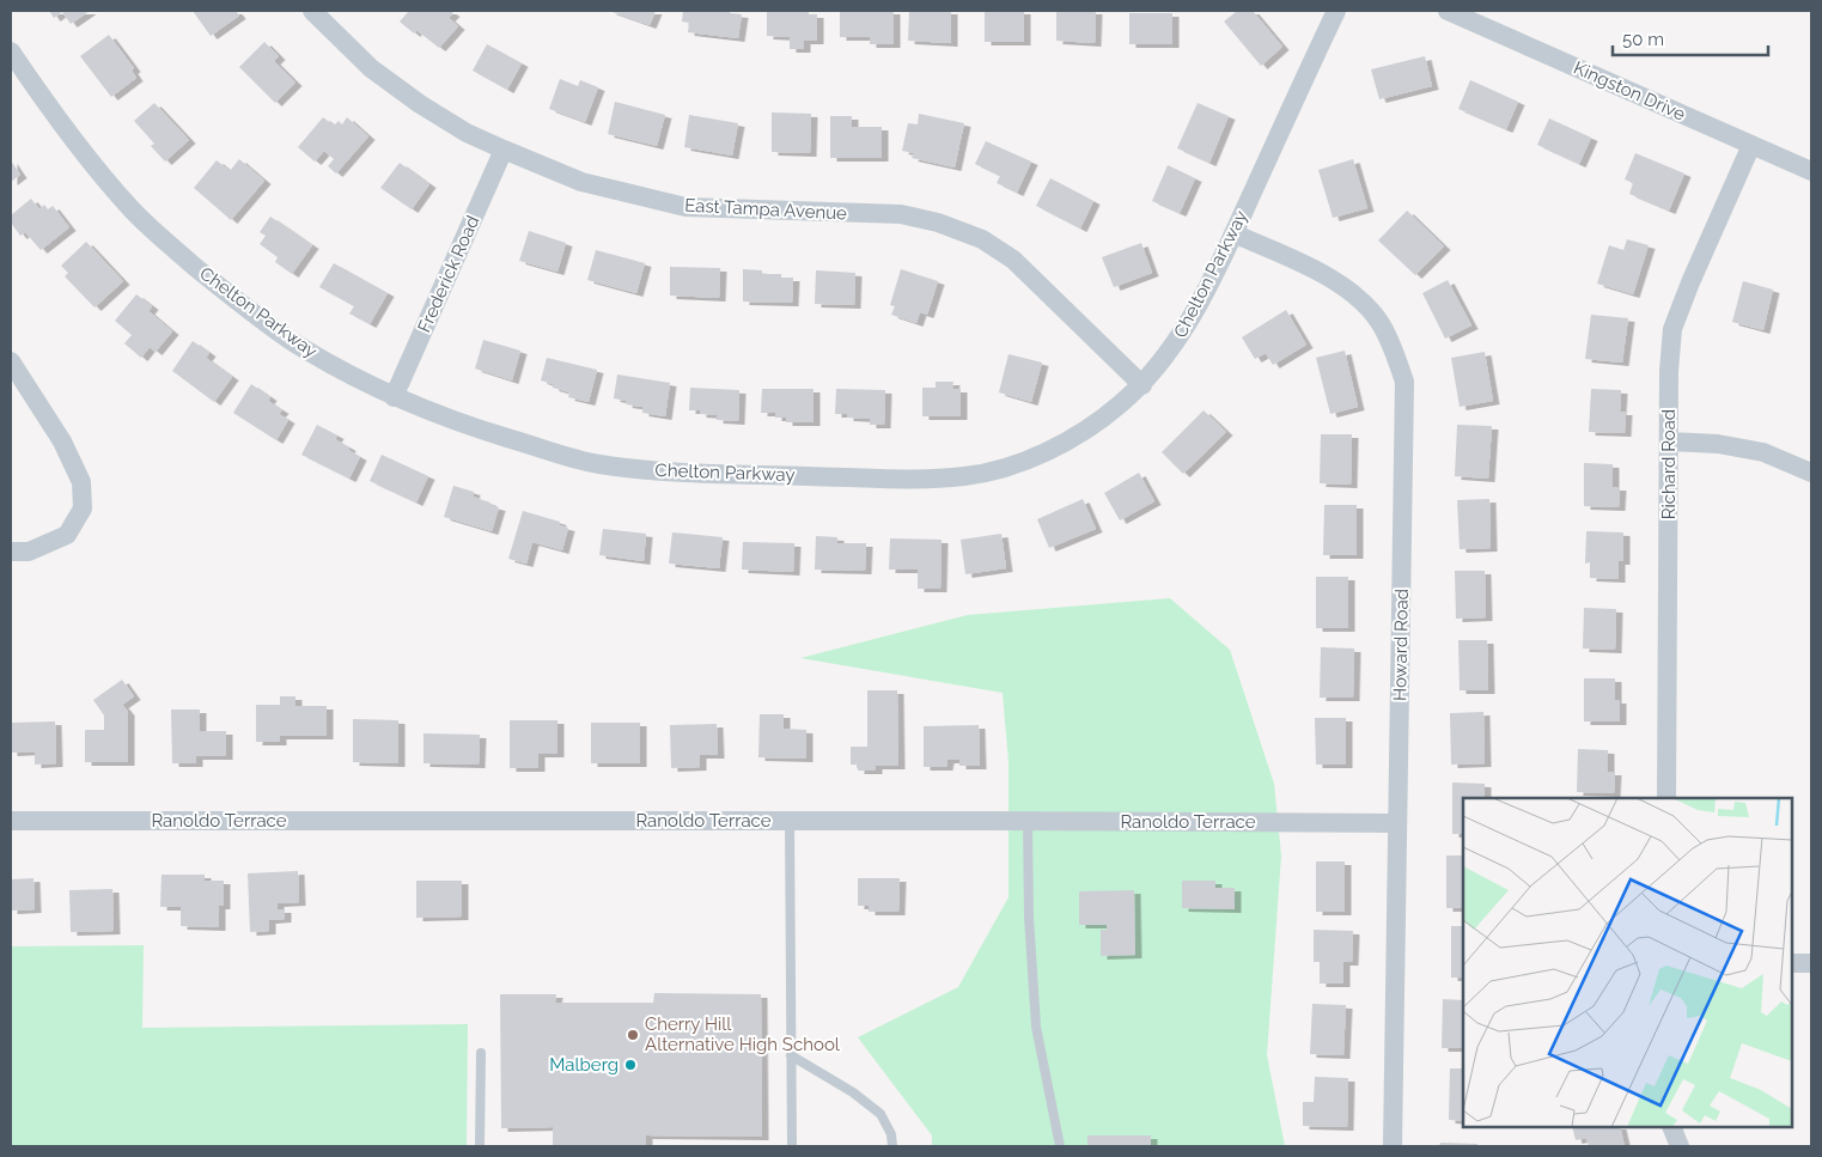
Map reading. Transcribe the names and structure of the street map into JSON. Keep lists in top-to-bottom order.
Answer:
{
  "streets": {
    "street": [
      "Kingston Drive",
      "East Tampa Avenue",
      "Frederick Road",
      "Chelton Parkway",
      "Richard Road",
      "Howard Road",
      "Ranoldo Terrace"
    ]
  },
  "crossings": [
    ["Kingston Drive", "Richard Road"],
    ["East Tampa Avenue", "Frederick Road"],
    ["East Tampa Avenue", "Chelton Parkway"],
    ["Frederick Road", "Chelton Parkway"],
    ["Chelton Parkway", "Howard Road"],
    ["Howard Road", "Ranoldo Terrace"]
  ],
  "places": ["Cherry Hill Alternative High School", "Malberg"],
  "scale_bar": "50 m"
}
